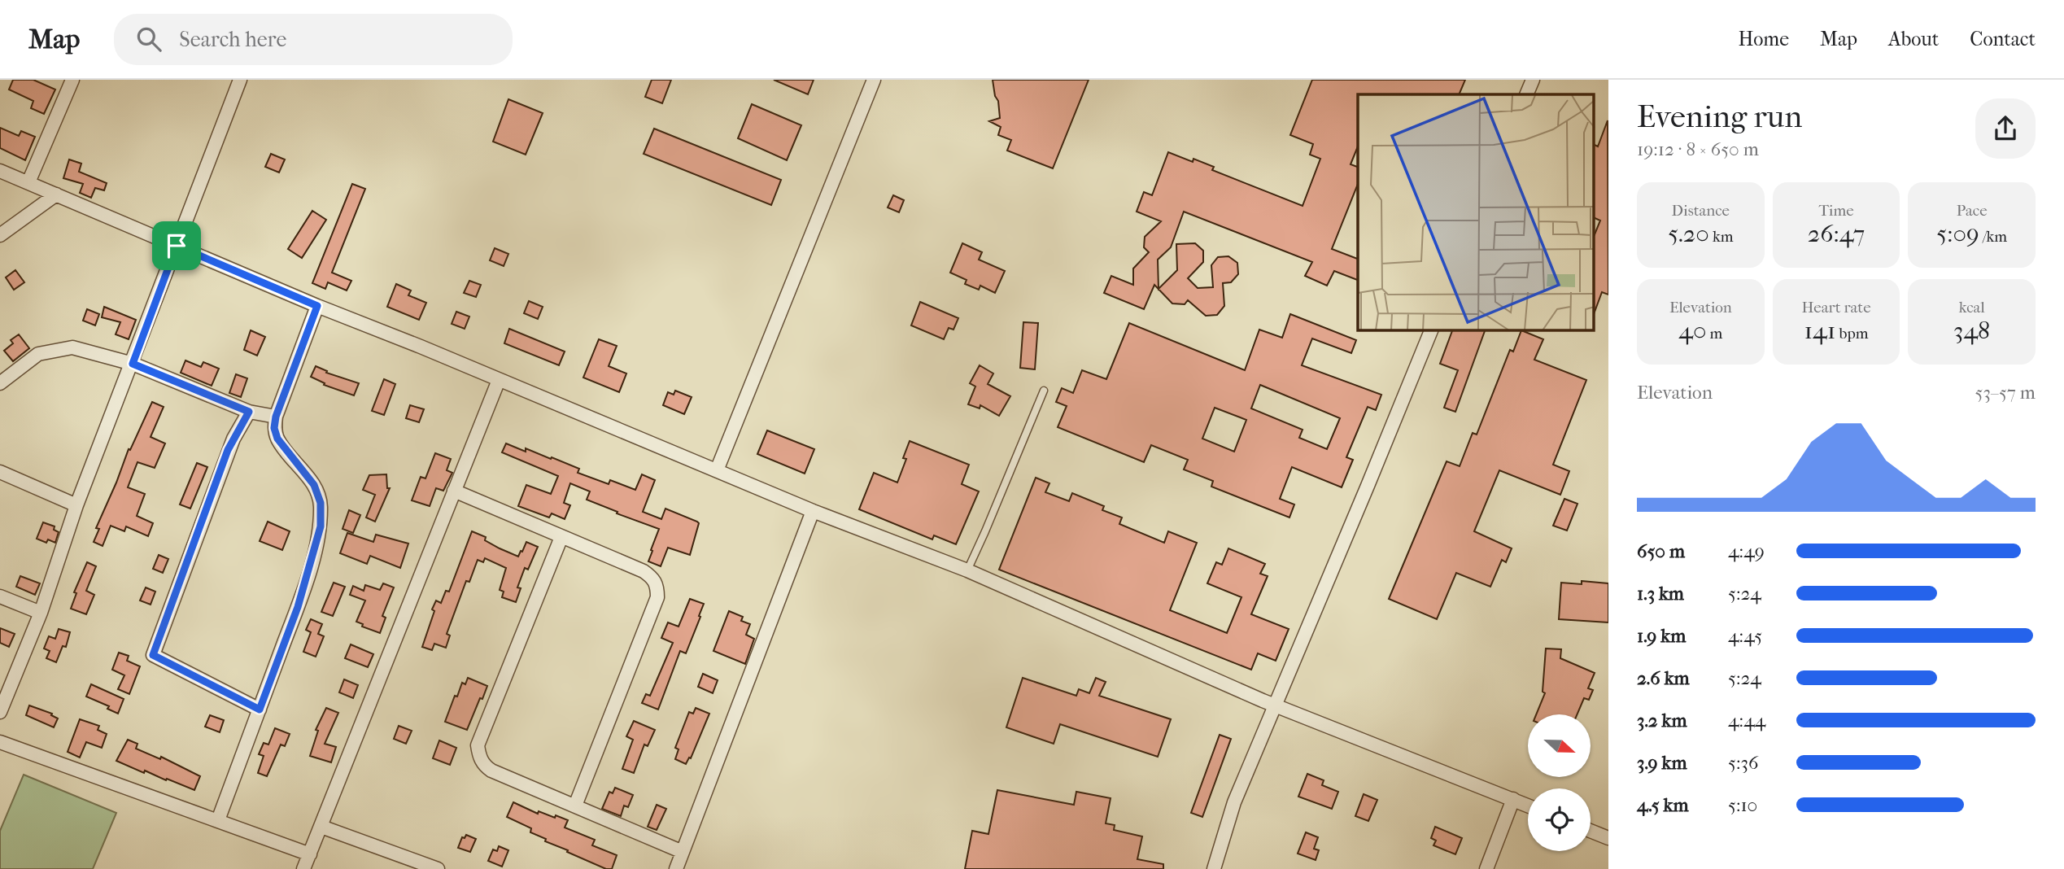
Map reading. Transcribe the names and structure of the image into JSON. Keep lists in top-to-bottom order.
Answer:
{
  "north": "right",
  "page": {
    "header": "Map",
    "search": "Search here",
    "nav": [
      "Home",
      "Map",
      "About",
      "Contact"
    ],
    "heading": ["Evening run", "19:12 · 8 × 650 m"],
    "stats": [
      ["Distance", "5.20 km"],
      ["Time", "26:47"],
      ["Pace", "5:09 /km"],
      ["Elevation", "40 m"],
      ["Heart rate", "141 bpm"],
      ["kcal", "348"]
    ],
    "chart": ["Elevation", "53–57 m"],
    "list": [
      {
        "name": "650 m",
        "note": "4:49"
      },
      {
        "name": "1.3 km",
        "note": "5:24"
      },
      {
        "name": "1.9 km",
        "note": "4:45"
      },
      {
        "name": "2.6 km",
        "note": "5:24"
      },
      {
        "name": "3.2 km",
        "note": "4:44"
      },
      {
        "name": "3.9 km",
        "note": "5:36"
      },
      {
        "name": "4.5 km",
        "note": "5:10"
      }
    ]
  }
}
